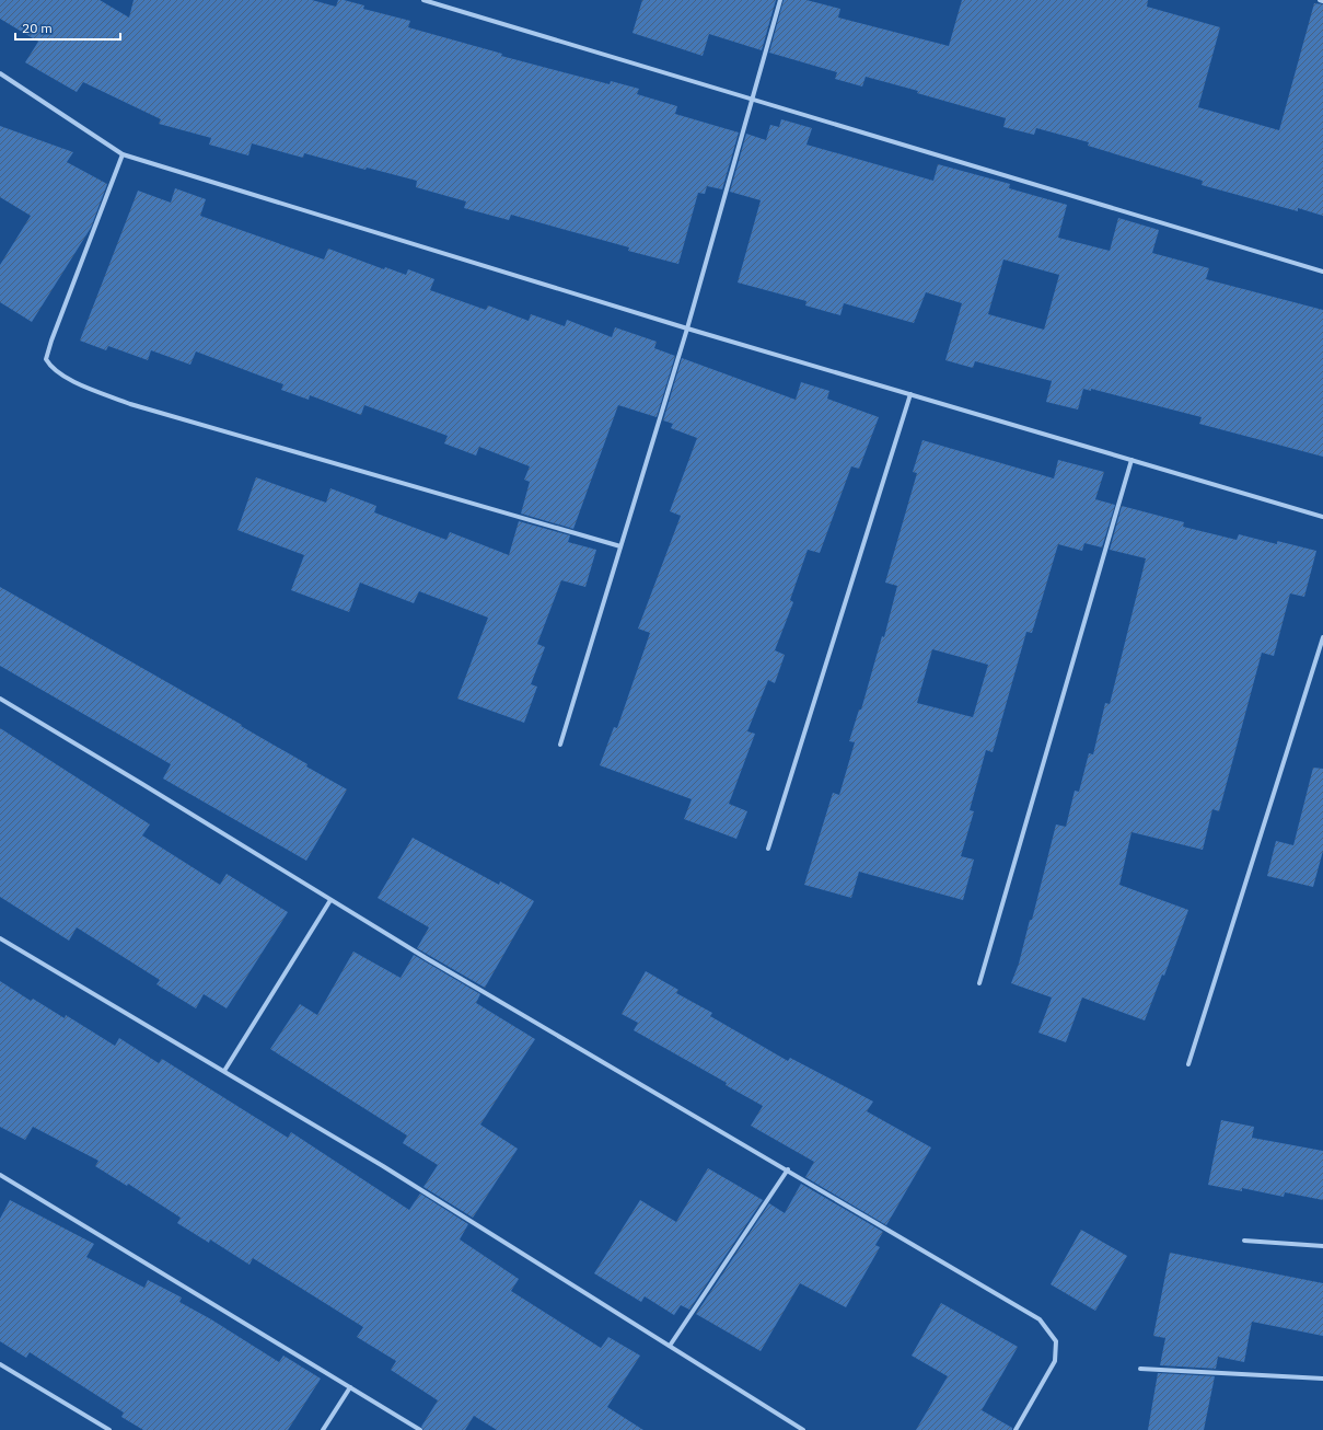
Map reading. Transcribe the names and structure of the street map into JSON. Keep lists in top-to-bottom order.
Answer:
{
  "scale_bar": "20 m"
}
